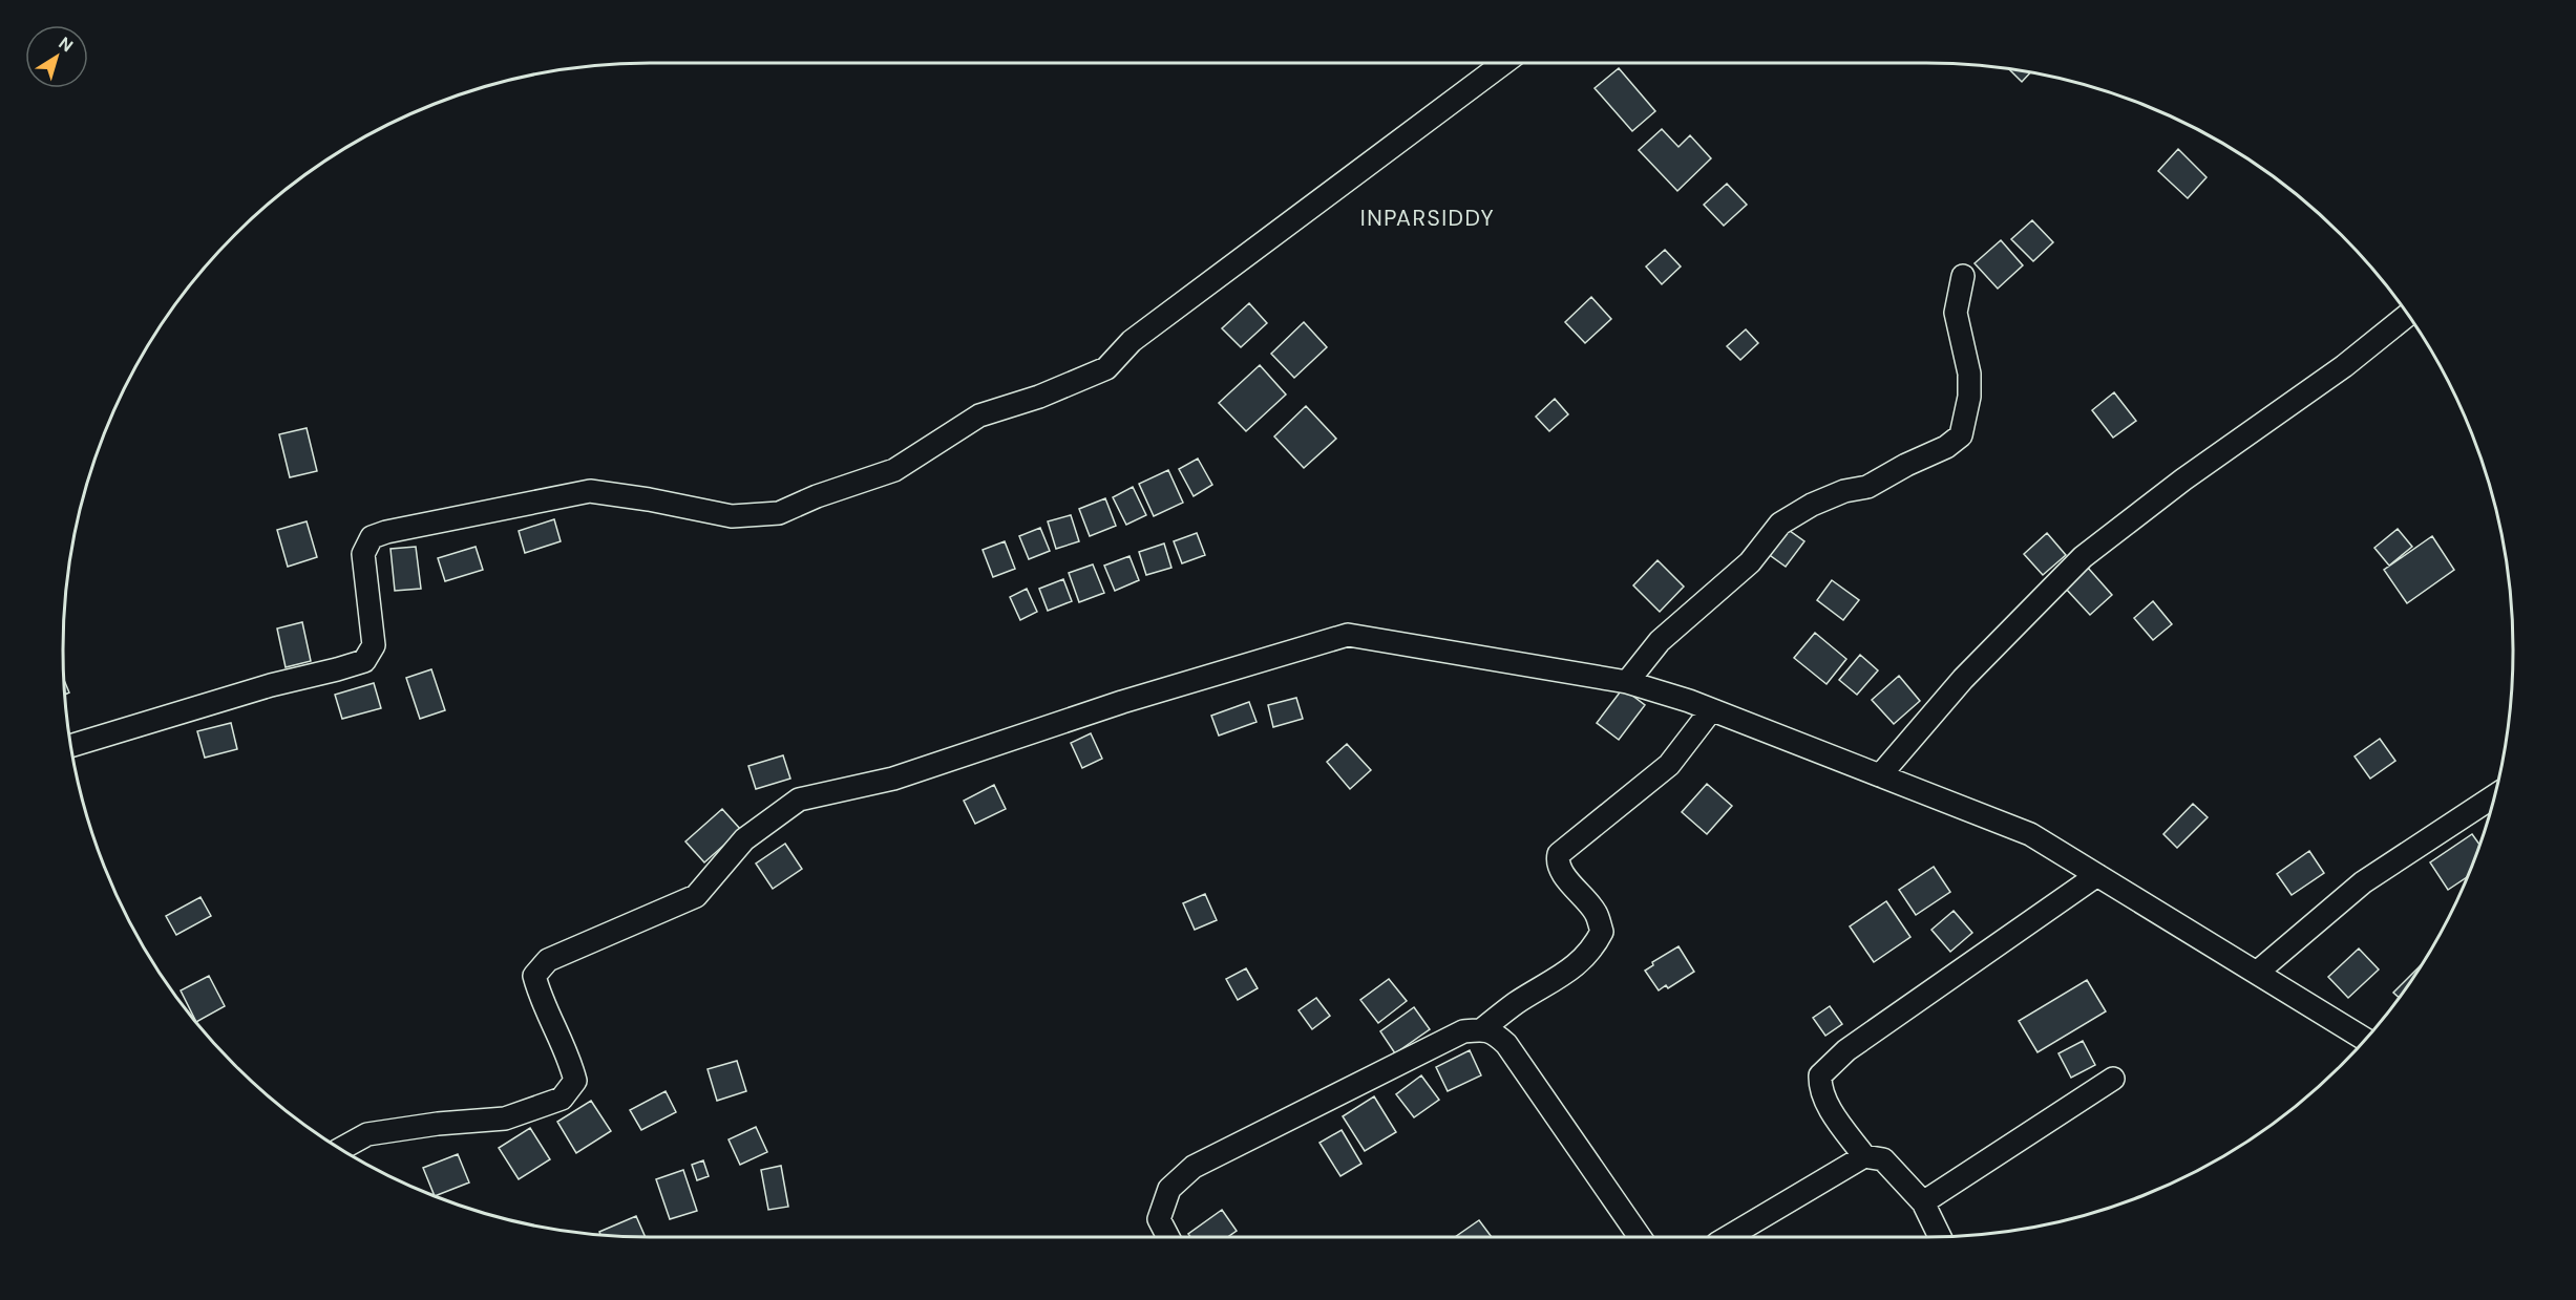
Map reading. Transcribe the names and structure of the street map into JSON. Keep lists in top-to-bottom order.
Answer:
{
  "districts": ["INPARSIDDY"],
  "north": "top right"
}
